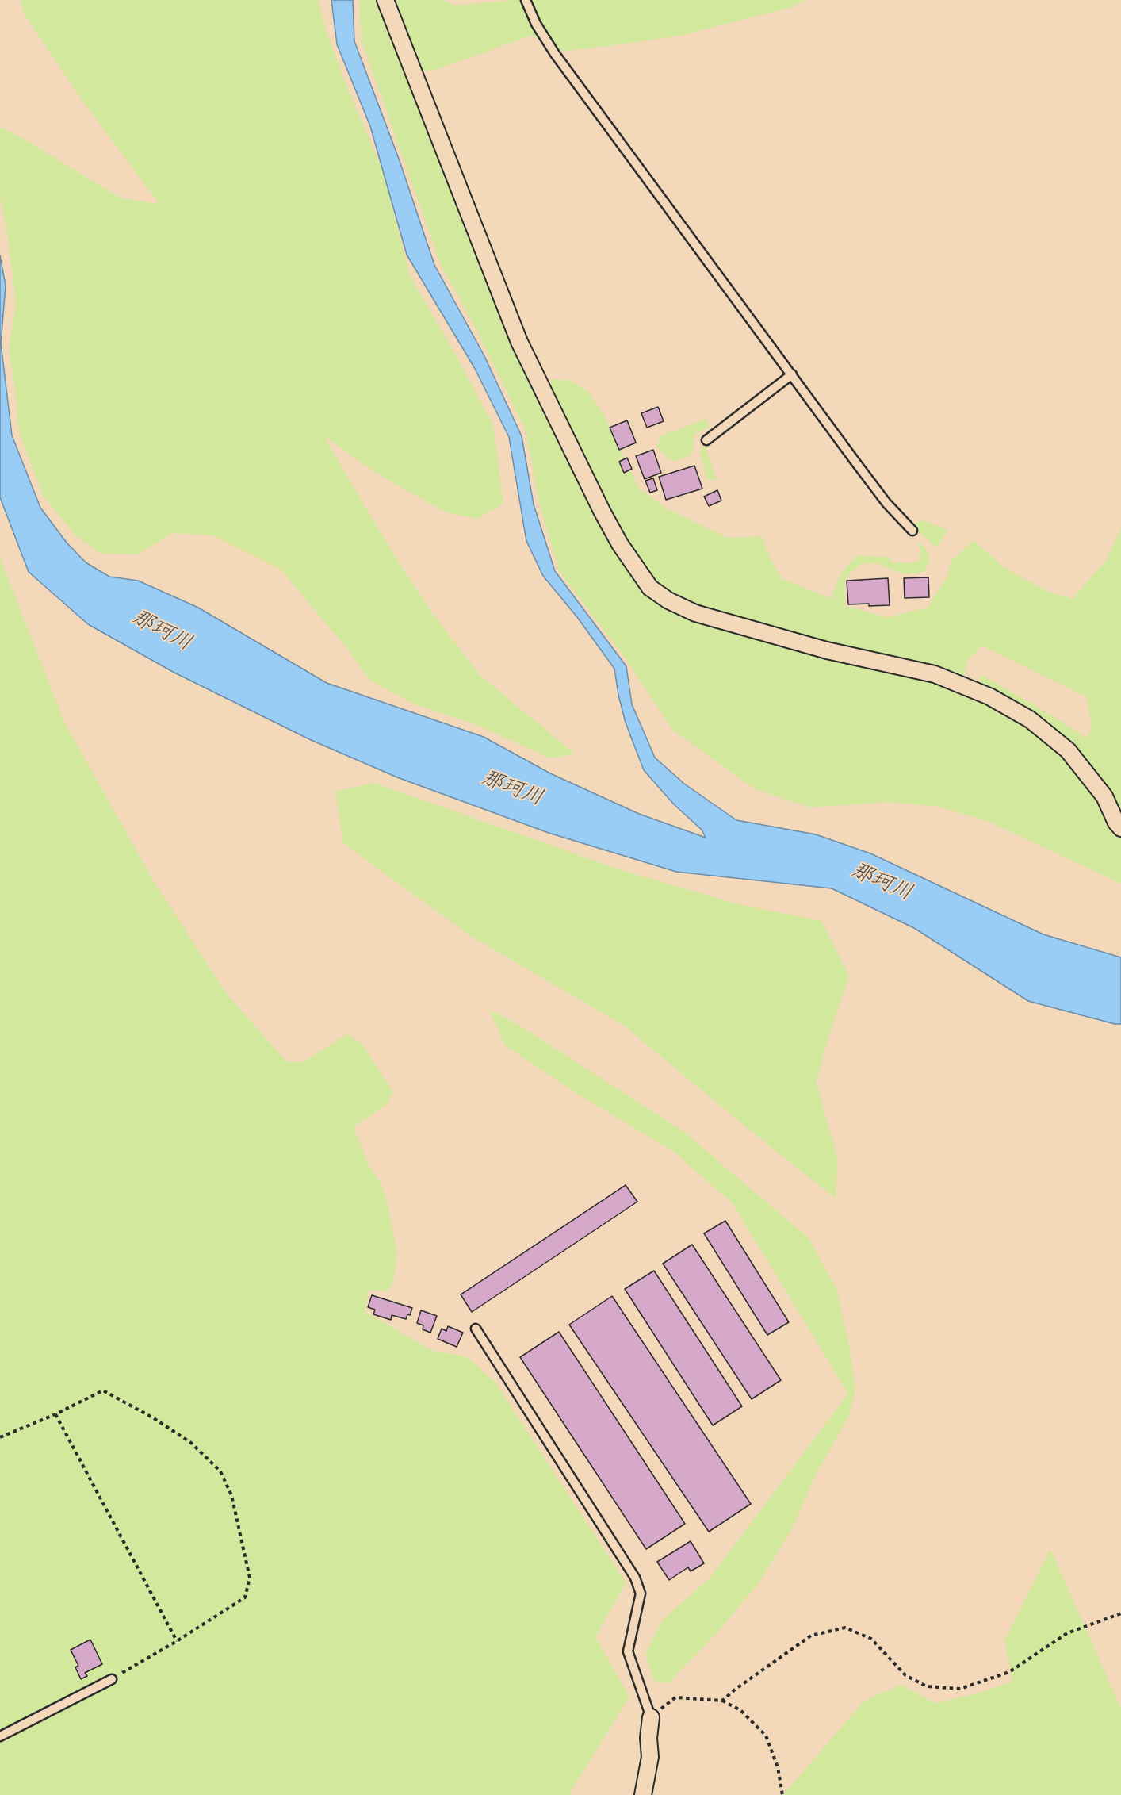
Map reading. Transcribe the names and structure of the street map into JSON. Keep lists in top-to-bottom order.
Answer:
{
  "water": ["那珂川"]
}
